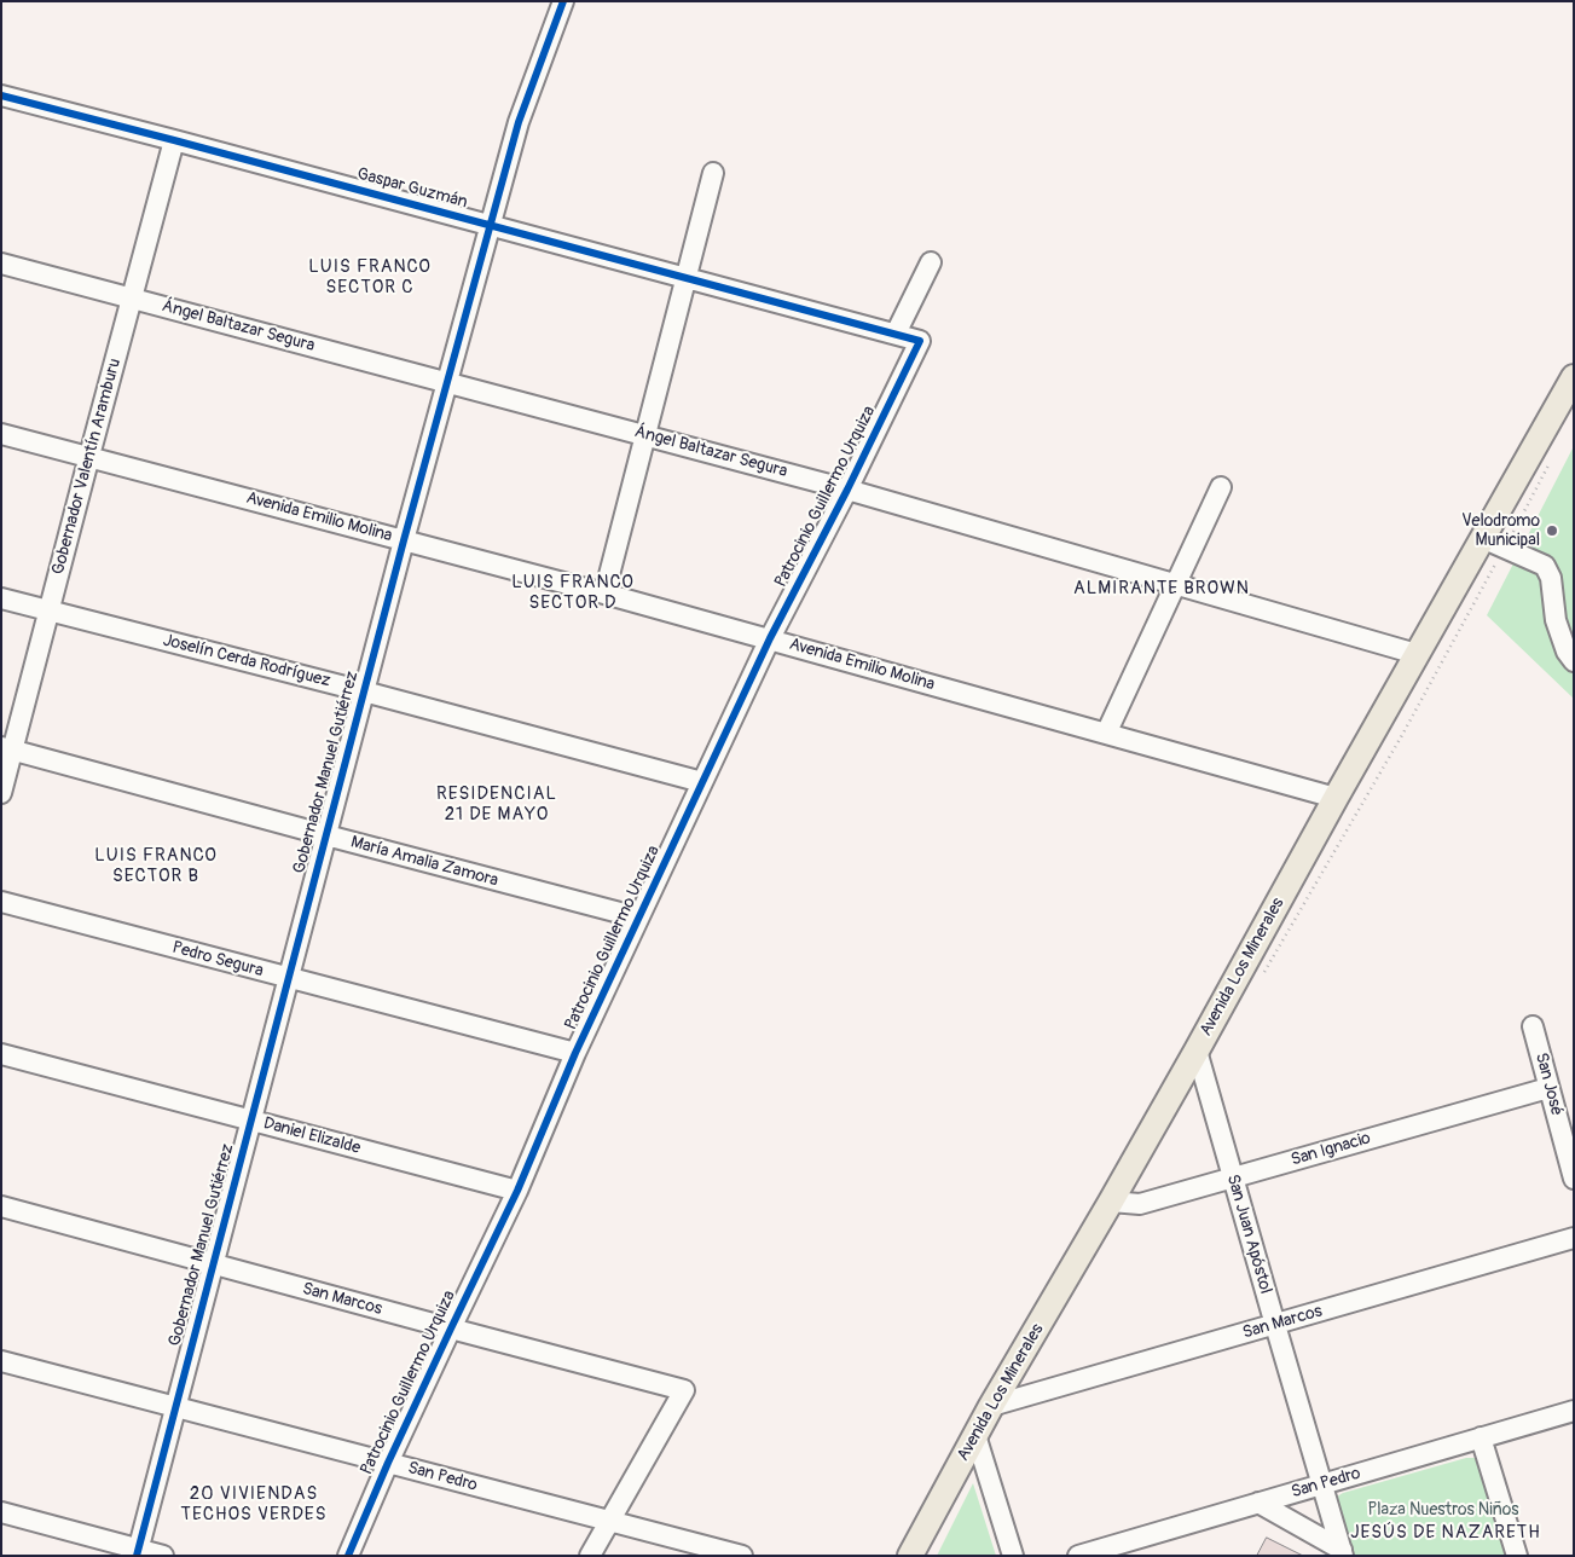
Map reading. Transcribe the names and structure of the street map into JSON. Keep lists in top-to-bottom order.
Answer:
{
  "streets": {
    "main road": ["Avenida Los Minerales"],
    "street": [
      "Gaspar Guzmán",
      "Ángel Baltazar Segura",
      "Gobernador Valentín Aramburu",
      "Patrocinio Guillermo Urquiza",
      "Avenida Emilio Molina",
      "Joselín Cerda Rodríguez",
      "Gobernador Manuel Gutiérrez",
      "María Amalia Zamora",
      "Pedro Segura",
      "San José",
      "Daniel Elizalde",
      "San Ignacio",
      "San Juan Apóstol",
      "San Marcos",
      "San Pedro"
    ]
  },
  "crossings": [
    ["Gaspar Guzmán", "Gobernador Valentín Aramburu"],
    ["Gaspar Guzmán", "Patrocinio Guillermo Urquiza"],
    ["Gaspar Guzmán", "Gobernador Manuel Gutiérrez"],
    ["Ángel Baltazar Segura", "Gobernador Valentín Aramburu"],
    ["Ángel Baltazar Segura", "Patrocinio Guillermo Urquiza"],
    ["Ángel Baltazar Segura", "Gobernador Manuel Gutiérrez"],
    ["Ángel Baltazar Segura", "Avenida Los Minerales"],
    ["Gobernador Valentín Aramburu", "Avenida Emilio Molina"],
    ["Gobernador Valentín Aramburu", "Joselín Cerda Rodríguez"],
    ["Gobernador Valentín Aramburu", "María Amalia Zamora"],
    ["Patrocinio Guillermo Urquiza", "Avenida Emilio Molina"],
    ["Patrocinio Guillermo Urquiza", "Joselín Cerda Rodríguez"],
    ["Patrocinio Guillermo Urquiza", "María Amalia Zamora"],
    ["Patrocinio Guillermo Urquiza", "Pedro Segura"],
    ["Patrocinio Guillermo Urquiza", "Daniel Elizalde"],
    ["Patrocinio Guillermo Urquiza", "San Marcos"],
    ["Patrocinio Guillermo Urquiza", "San Pedro"],
    ["Avenida Emilio Molina", "Gobernador Manuel Gutiérrez"],
    ["Avenida Emilio Molina", "Avenida Los Minerales"],
    ["Joselín Cerda Rodríguez", "Gobernador Manuel Gutiérrez"],
    ["Gobernador Manuel Gutiérrez", "María Amalia Zamora"],
    ["Gobernador Manuel Gutiérrez", "Pedro Segura"],
    ["Gobernador Manuel Gutiérrez", "Daniel Elizalde"],
    ["Gobernador Manuel Gutiérrez", "San Marcos"],
    ["Gobernador Manuel Gutiérrez", "San Pedro"],
    ["Avenida Los Minerales", "San Ignacio"],
    ["Avenida Los Minerales", "San Juan Apóstol"],
    ["Avenida Los Minerales", "San Marcos"],
    ["San José", "San Ignacio"],
    ["San Ignacio", "San Juan Apóstol"],
    ["San Juan Apóstol", "San Marcos"],
    ["San Juan Apóstol", "San Pedro"],
    ["San Marcos", "San Pedro"]
  ],
  "districts": [
    "LUIS FRANCO SECTOR C",
    "LUIS FRANCO SECTOR D",
    "ALMIRANTE BROWN",
    "RESIDENCIAL 21 DE MAYO",
    "LUIS FRANCO SECTOR B",
    "20 VIVIENDAS TECHOS VERDES",
    "JESÚS DE NAZARETH"
  ],
  "parks": ["Plaza Nuestros Niños"],
  "places": ["Velodromo Municipal"]
}
